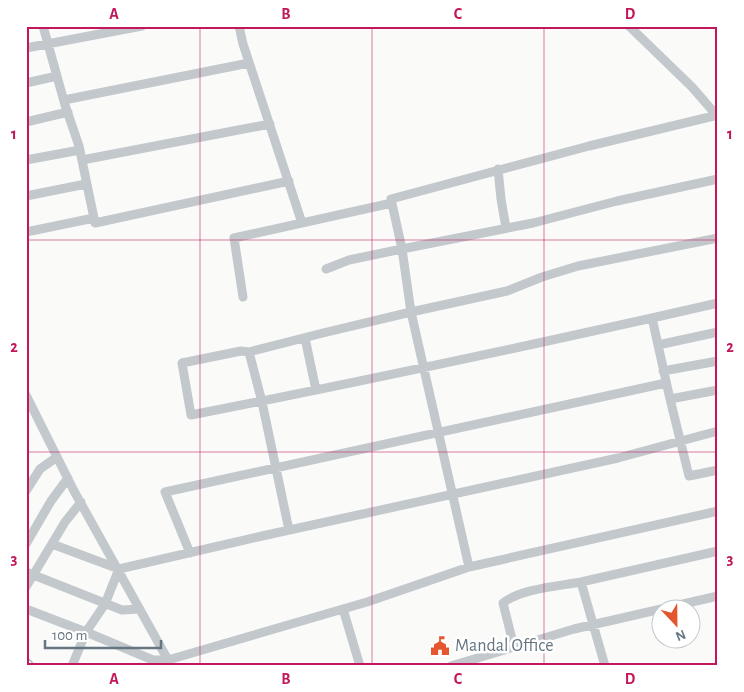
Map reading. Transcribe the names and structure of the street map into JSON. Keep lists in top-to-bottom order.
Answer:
{
  "places": {
    "public building": ["Mandal Office"]
  },
  "scale_bar": "100 m",
  "north": "bottom",
  "grid": {
    "columns": [
      "A",
      "B",
      "C",
      "D"
    ],
    "rows": ["1", "2", "3"]
  }
}
